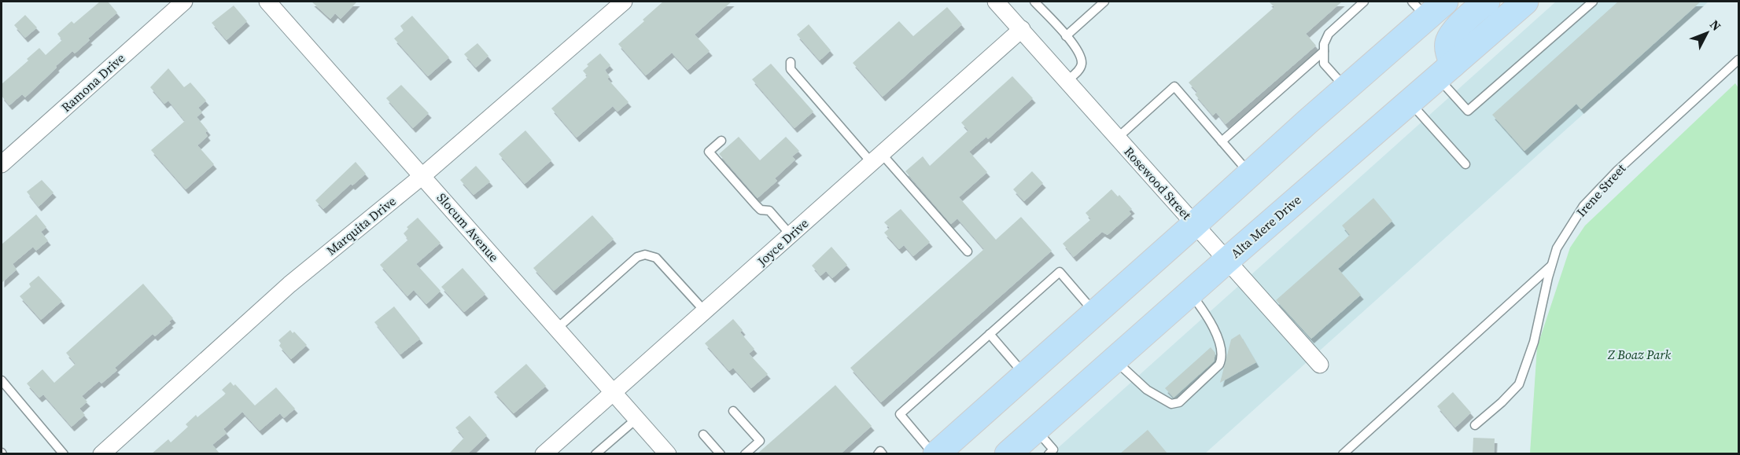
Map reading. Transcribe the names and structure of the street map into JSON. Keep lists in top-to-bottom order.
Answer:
{
  "streets": {
    "main road": ["Alta Mere Drive"],
    "street": [
      "Ramona Drive",
      "Rosewood Street",
      "Marquita Drive",
      "Slocum Avenue",
      "Joyce Drive"
    ],
    "lane": ["Irene Street"]
  },
  "crossings": [
    ["Rosewood Street", "Alta Mere Drive"],
    ["Rosewood Street", "Joyce Drive"],
    ["Marquita Drive", "Slocum Avenue"],
    ["Slocum Avenue", "Joyce Drive"]
  ],
  "parks": ["Z Boaz Park"],
  "north": "top right"
}
